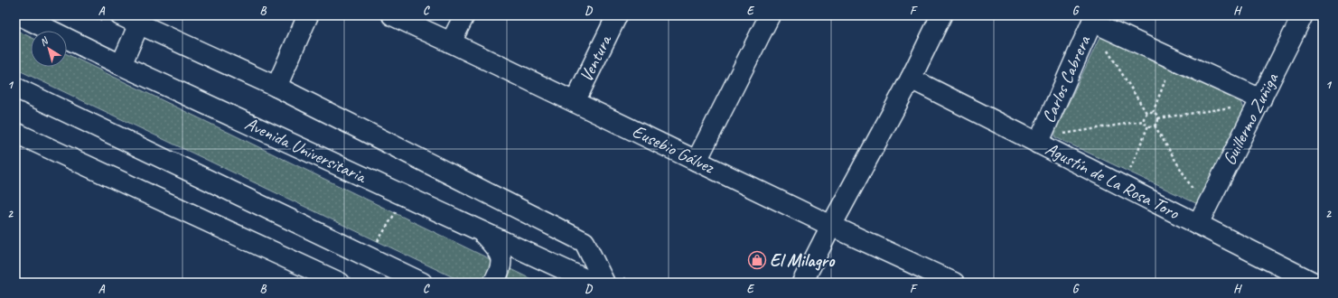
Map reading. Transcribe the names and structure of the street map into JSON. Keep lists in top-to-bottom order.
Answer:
{
  "streets": {
    "street": [
      "Ventura",
      "Carlos Cabrera",
      "Guillermo Zuñiga",
      "Eusebio Gálvez",
      "Avenida Universitaria",
      "Agustín de La Rosa Toro"
    ]
  },
  "crossings": [
    ["Ventura", "Eusebio Gálvez"],
    ["Carlos Cabrera", "Agustín de La Rosa Toro"],
    ["Guillermo Zuñiga", "Agustín de La Rosa Toro"]
  ],
  "places": {
    "shop": ["El Milagro"]
  },
  "north": "top left",
  "grid": {
    "columns": [
      "A",
      "B",
      "C",
      "D",
      "E",
      "F",
      "G",
      "H"
    ],
    "rows": ["1", "2"]
  }
}
